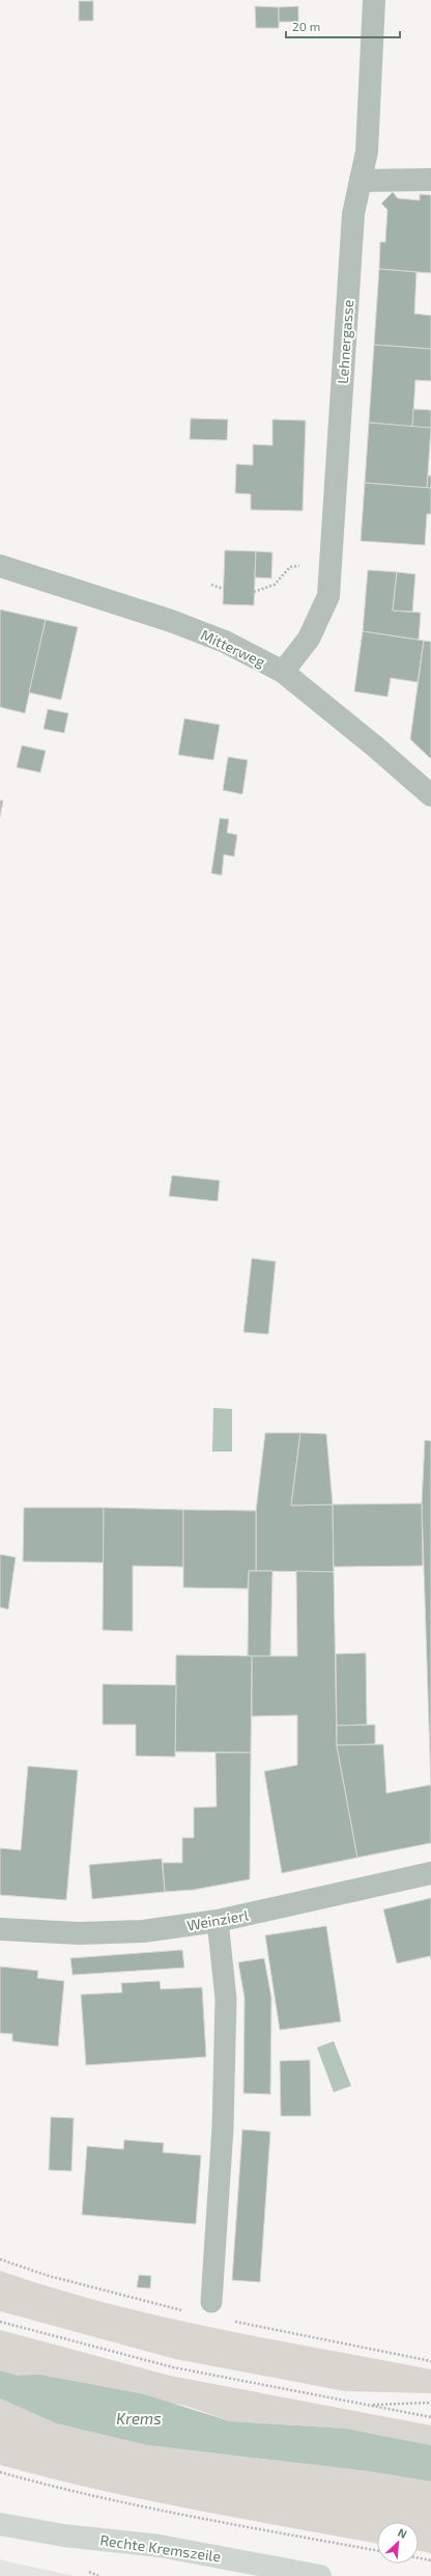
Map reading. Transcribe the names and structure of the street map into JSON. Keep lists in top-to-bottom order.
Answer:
{
  "streets": {
    "street": [
      "Lehnergasse",
      "Mitterweg",
      "Weinzierl",
      "Rechte Kremszeile"
    ]
  },
  "crossings": [
    ["Lehnergasse", "Mitterweg"]
  ],
  "water": ["Krems"],
  "scale_bar": "20 m",
  "north": "top right"
}
